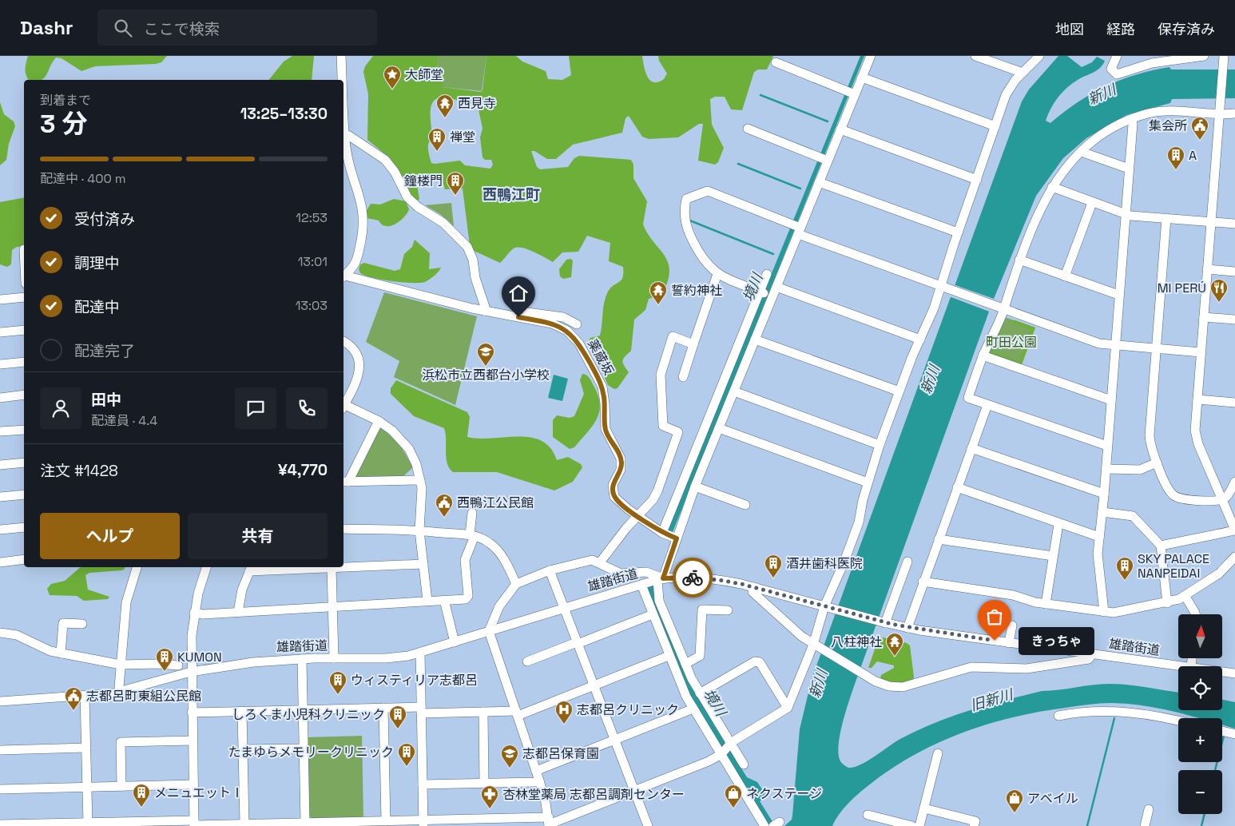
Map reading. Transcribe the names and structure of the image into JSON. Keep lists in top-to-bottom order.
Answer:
{
  "streets": {
    "street": ["薬蔵坂", "雄踏街道"]
  },
  "districts": ["西鴨江町"],
  "water": ["新川", "境川", "旧新川"],
  "parks": ["町田公園"],
  "places": {
    "place": ["大師堂"],
    "temple": ["西見寺", "誓約神社", "八柱神社"],
    "public building": ["集会所", "西鴨江公民館", "志都呂町東組公民館"],
    "building": [
      "禅堂",
      "A",
      "鐘楼門",
      "酒井歯科医院",
      "SKY PALACE NANPEIDAI",
      "KUMON",
      "ウィスティリア志都呂",
      "しろくま小児科クリニック",
      "たまゆらメモリークリニック",
      "メニュエットⅠ"
    ],
    "restaurant": ["MI PERÚ"],
    "school or university": ["浜松市立西都台小学校", "志都呂保育園"],
    "other": ["きっちゃ"],
    "hospital": ["志都呂クリニック"],
    "shop": ["ネクステージ", "アベイル"],
    "pharmacy": ["杏林堂薬局 志都呂調剤センター"]
  },
  "north": "top",
  "page": {
    "header": "Dashr",
    "search": "ここで検索",
    "nav": ["地図", "経路", "保存済み"],
    "heading": ["3 分", "到着まで", "13:25–13:30"],
    "panel": [
      "田中",
      "配達員 · 4.4",
      "注文 #1428",
      "¥4,770"
    ],
    "bar": "配達中 · 400 m",
    "list": [
      ["受付済み", "12:53"],
      ["調理中", "13:01"],
      ["配達中", "13:03"],
      "配達完了"
    ],
    "buttons": ["ヘルプ", "共有"],
    "map_buttons": ["+", "−"],
    "bubble": "きっちゃ"
  }
}
